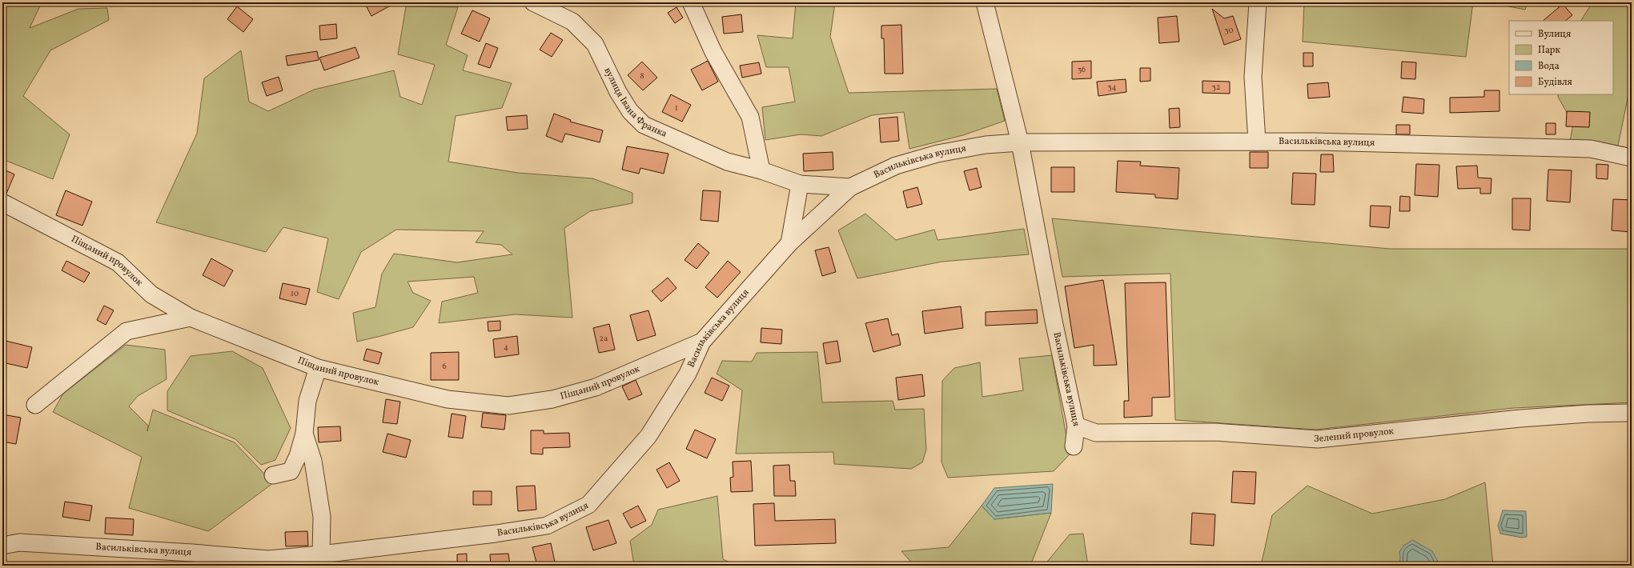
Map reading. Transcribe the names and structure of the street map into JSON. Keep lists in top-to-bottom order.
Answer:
{
  "streets": {
    "street": [
      "вулиця Івана Франка",
      "Васильківська вулиця",
      "Піщаний провулок",
      "Зелений провулок"
    ]
  },
  "crossings": [
    ["вулиця Івана Франка", "Васильківська вулиця"],
    ["Васильківська вулиця", "Піщаний провулок"],
    ["Васильківська вулиця", "Зелений провулок"]
  ],
  "house_numbers": [
    "30",
    "36",
    "8",
    "34",
    "32",
    "1",
    "10",
    "2а",
    "4",
    "6"
  ],
  "legend": [
    "Вулиця",
    "Парк",
    "Вода",
    "Будівля"
  ]
}
